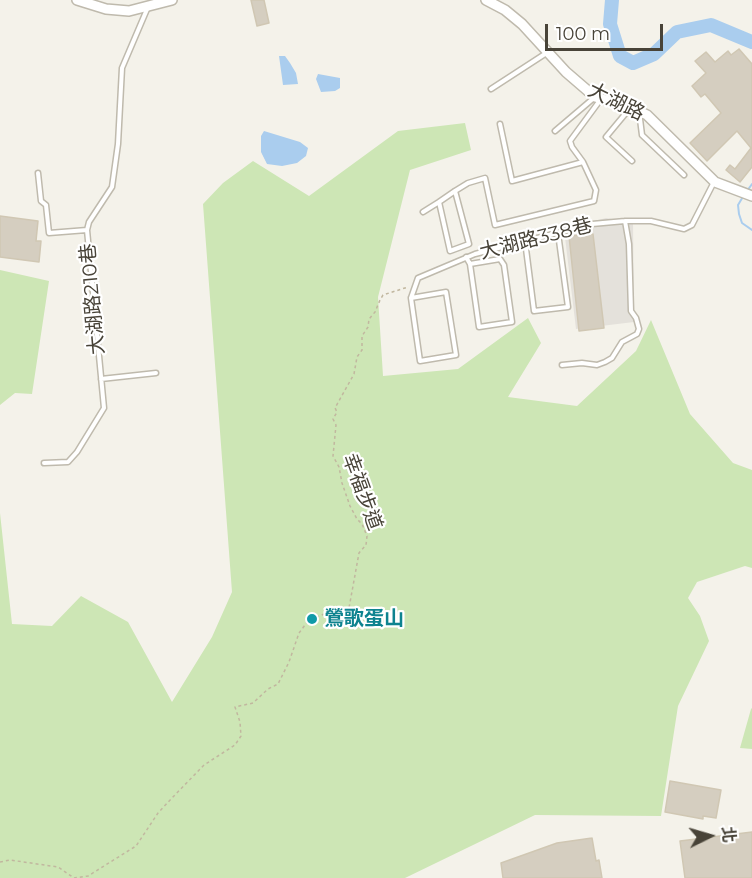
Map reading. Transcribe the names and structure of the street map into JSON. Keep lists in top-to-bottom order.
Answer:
{
  "streets": {
    "street": ["大湖路"],
    "lane": ["大湖路338巷", "大湖路210巷"],
    "path": ["幸福步道"]
  },
  "crossings": [
    ["大湖路", "大湖路338巷"],
    ["大湖路338巷", "幸福步道"]
  ],
  "places": ["鶯歌蛋山"],
  "scale_bar": "100 m",
  "north": "right"
}
